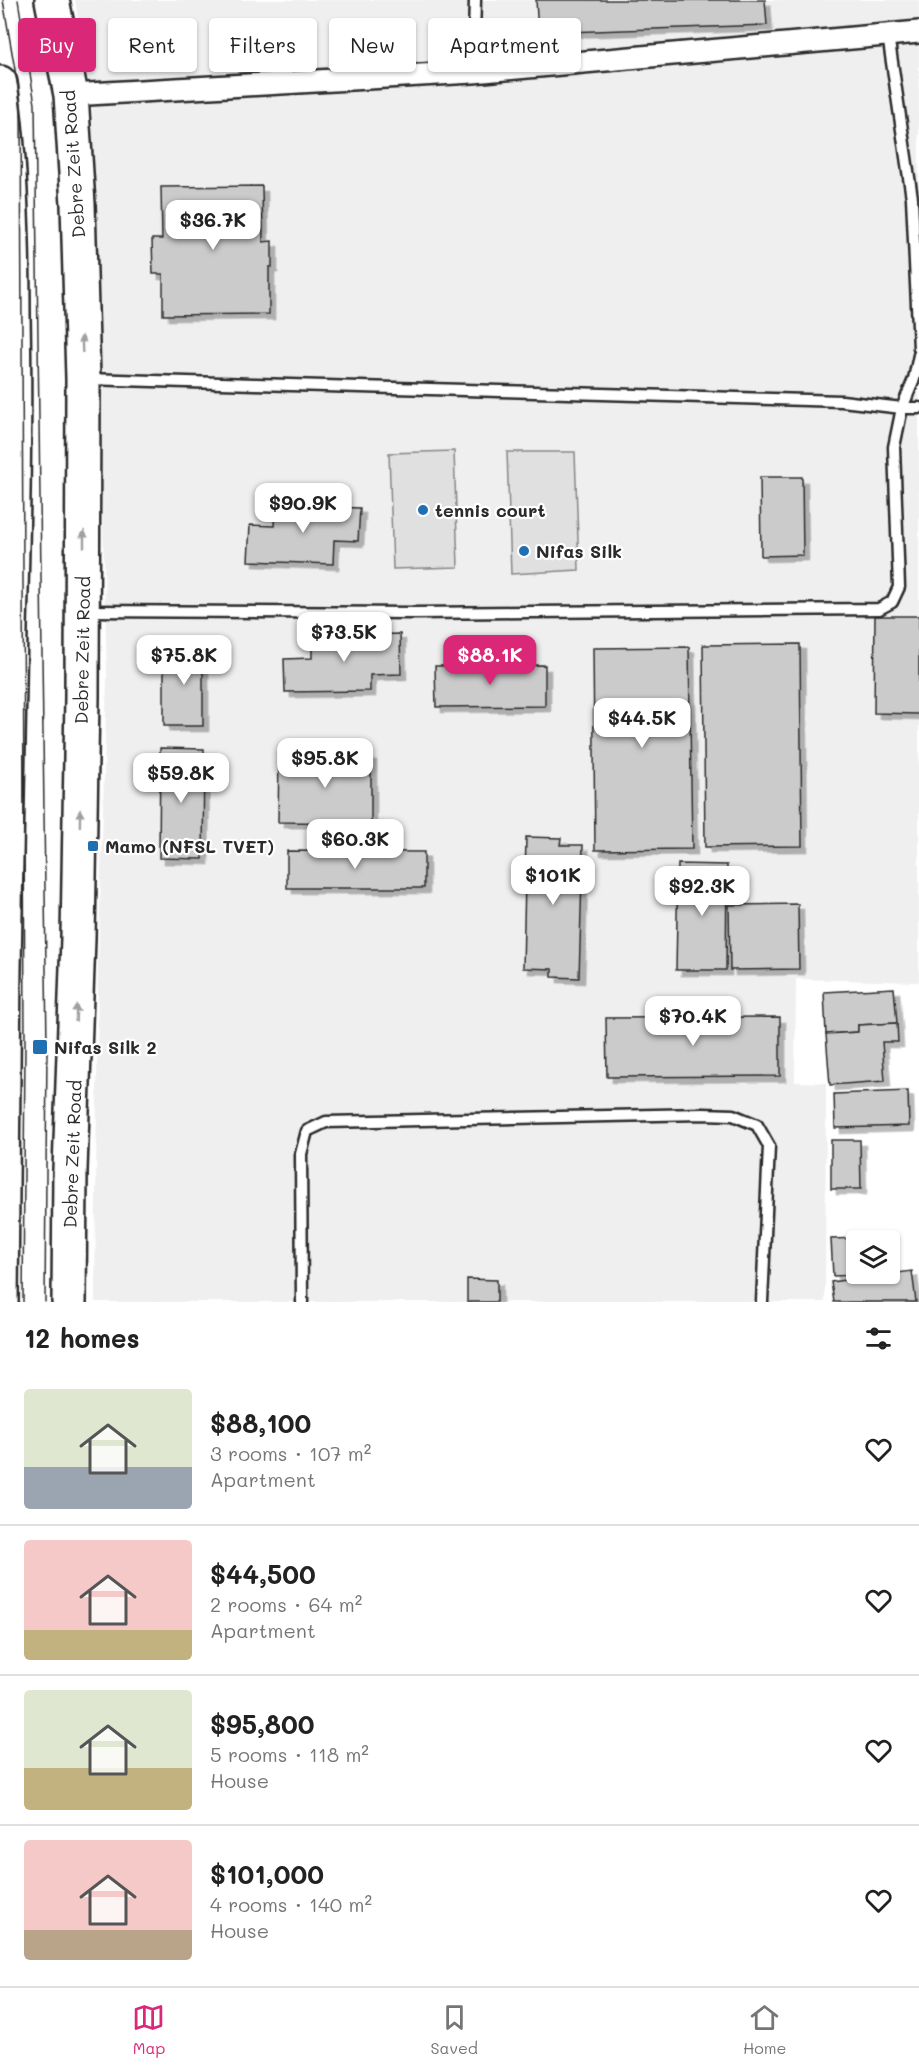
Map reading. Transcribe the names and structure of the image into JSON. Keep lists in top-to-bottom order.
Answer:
{
  "streets": {
    "main road": ["Debre Zeit Road"]
  },
  "places": {
    "other": ["tennis court", "Nifas Silk"],
    "transit": ["Mamo (NFSL TVET)", "Nifas Silk 2"]
  },
  "page": {
    "chip": [
      "Buy",
      "Rent",
      "Filters",
      "New",
      "Apartment"
    ],
    "price": [
      "$36.7K",
      "$90.9K",
      "$73.5K",
      "$75.8K",
      "$88.1K",
      "$44.5K",
      "$95.8K",
      "$59.8K",
      "$60.3K",
      "$101K",
      "$92.3K",
      "$70.4K"
    ],
    "heading": "12 homes",
    "list": [
      {
        "name": "$88,100",
        "note": "3 rooms · 107 m² · Apartment"
      },
      {
        "name": "$44,500",
        "note": "2 rooms · 64 m² · Apartment"
      },
      {
        "name": "$95,800",
        "note": "5 rooms · 118 m² · House"
      },
      {
        "name": "$101,000",
        "note": "4 rooms · 140 m² · House"
      }
    ],
    "tabs": ["Map", "Saved", "Home"]
  }
}
